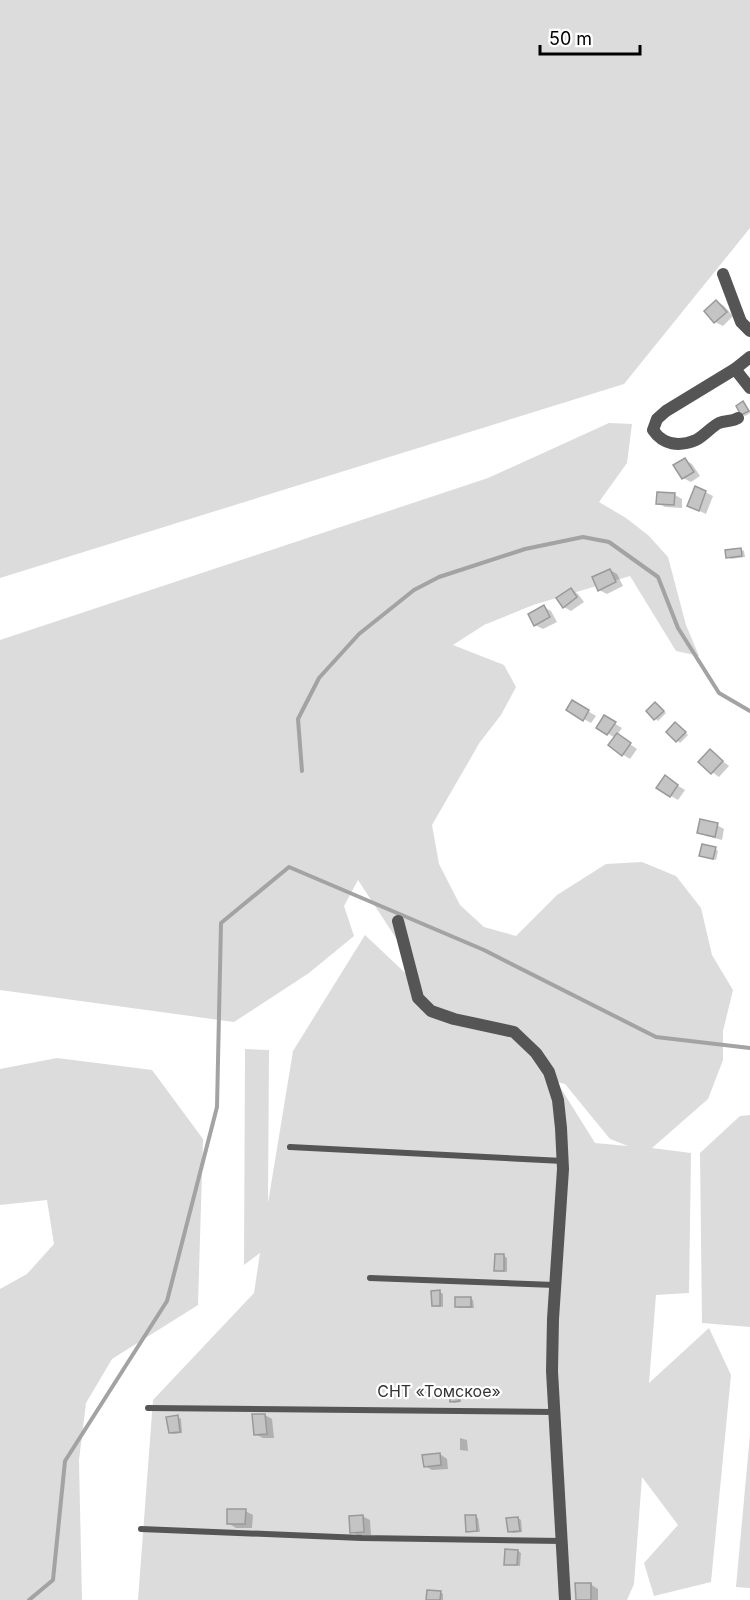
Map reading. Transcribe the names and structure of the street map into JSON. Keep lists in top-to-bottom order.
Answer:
{
  "parks": ["СНТ «Томское»"],
  "scale_bar": "50 m"
}
